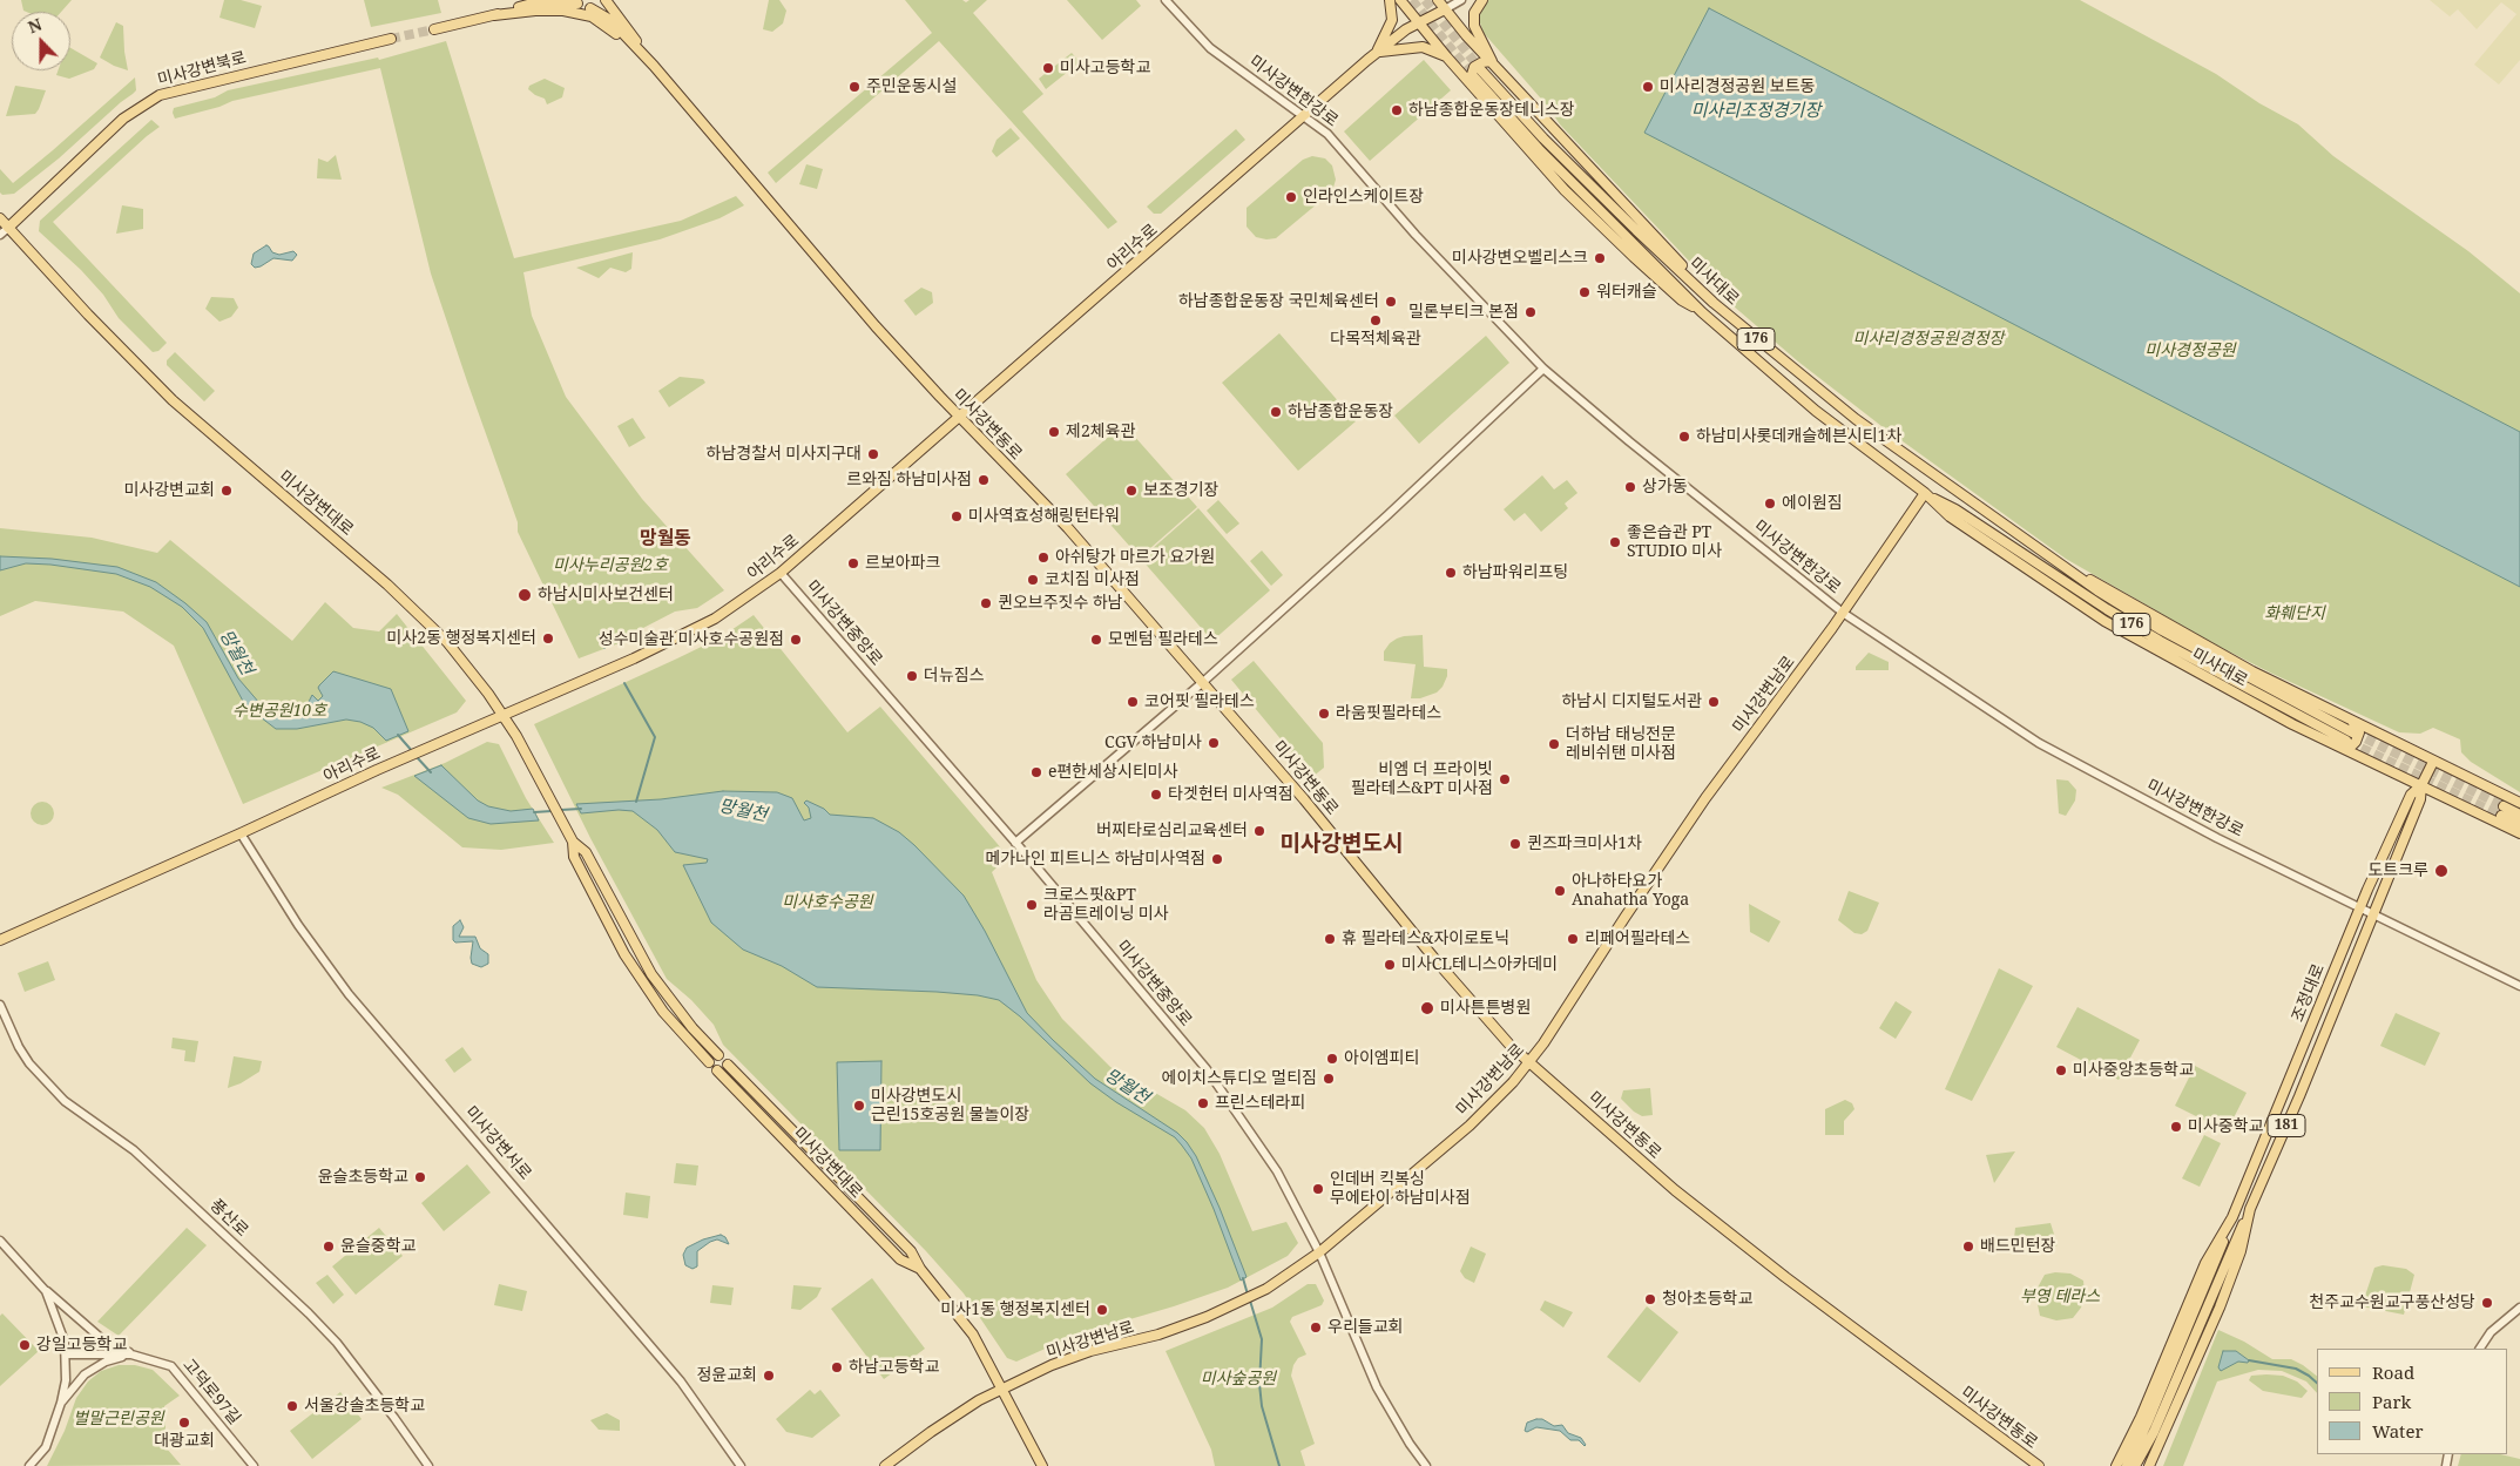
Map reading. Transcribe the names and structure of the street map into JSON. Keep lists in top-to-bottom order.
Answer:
{
  "streets": {
    "main road": [
      "미사강변북로",
      "아리수로",
      "미사대로",
      "176",
      "미사강변동로",
      "미사강변대로",
      "미사강변남로",
      "조정대로",
      "181"
    ],
    "street": [
      "미사강변한강로",
      "미사강변중앙로",
      "미사강변서로",
      "풍산로",
      "고덕로97길"
    ]
  },
  "crossings": [
    ["미사강변북로", "미사강변대로"],
    ["미사강변한강로", "아리수로"],
    ["미사강변한강로", "미사강변남로"],
    ["미사강변한강로", "조정대로"],
    ["아리수로", "미사강변동로"],
    ["아리수로", "미사강변대로"],
    ["아리수로", "미사강변중앙로"],
    ["아리수로", "미사강변서로"],
    ["미사대로", "미사강변남로"],
    ["미사대로", "조정대로"],
    ["미사강변동로", "미사강변남로"],
    ["미사강변대로", "미사강변남로"],
    ["미사강변중앙로", "미사강변남로"]
  ],
  "districts": ["망월동", "미사강변도시"],
  "water": ["미사리조정경기장", "망월천"],
  "parks": [
    "미사리경정공원경정장",
    "미사경정공원",
    "미사누리공원2호",
    "화훼단지",
    "수변공원10호",
    "미사호수공원",
    "부영 테라스",
    "미사숲공원",
    "벌말근린공원"
  ],
  "places": [
    "미사고등학교",
    "주민운동시설",
    "미사리경정공원 보트동",
    "하남종합운동장테니스장",
    "인라인스케이트장",
    "미사강변오벨리스크",
    "워터캐슬",
    "하남종합운동장 국민체육센터",
    "밀론부티크 본점",
    "다목적체육관",
    "하남종합운동장",
    "제2체육관",
    "하남미사롯데캐슬헤븐시티1차",
    "하남경찰서 미사지구대",
    "르와짐 하남미사점",
    "상가동",
    "미사강변교회",
    "보조경기장",
    "에이원짐",
    "미사역효성해링턴타워",
    "좋은습관 PT STUDIO 미사",
    "아쉬탕가 마르가 요가원",
    "르보아파크",
    "하남파워리프팅",
    "코치짐 미사점",
    "하남시미사보건센터",
    "퀸오브주짓수 하남",
    "미사2동 행정복지센터",
    "성수미술관 미사호수공원점",
    "모멘텀 필라테스",
    "더뉴짐스",
    "코어핏 필라테스",
    "하남시 디지털도서관",
    "라움핏필라테스",
    "CGV 하남미사",
    "더하남 태닝전문 레비쉬탠 미사점",
    "e편한세상시티미사",
    "비엠 더 프라이빗 필라테스&PT 미사점",
    "타겟헌터 미사역점",
    "버찌타로심리교육센터",
    "퀸즈파크미사1차",
    "메가나인 피트니스 하남미사역점",
    "도트크루",
    "아나하타요가 Anahatha Yoga",
    "크로스핏&PT 라곰트레이닝 미사",
    "휴 필라테스&자이로토닉",
    "리페어필라테스",
    "미사CL테니스아카데미",
    "미사튼튼병원",
    "아이엠피티",
    "미사중앙초등학교",
    "에이치스튜디오 멀티짐",
    "프린스테라피",
    "미사강변도시 근린15호공원 물놀이장",
    "미사중학교",
    "윤슬초등학교",
    "인데버 킥복싱 무에타이 하남미사점",
    "윤슬중학교",
    "배드민턴장",
    "청아초등학교",
    "천주교수원교구풍산성당",
    "미사1동 행정복지센터",
    "우리들교회",
    "강일고등학교",
    "하남고등학교",
    "정윤교회",
    "서울강솔초등학교",
    "대광교회"
  ],
  "legend": ["Road", "Park", "Water"],
  "north": "top"
}
